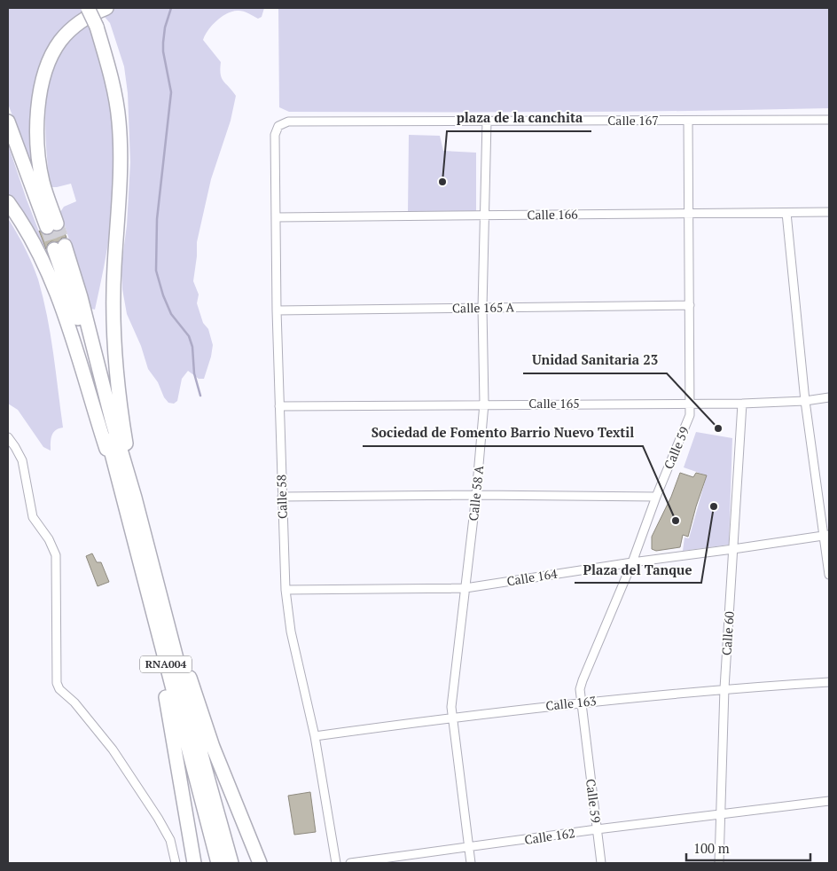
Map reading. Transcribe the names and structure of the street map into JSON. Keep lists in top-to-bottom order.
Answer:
{
  "streets": {
    "highway": ["RNA004"],
    "street": [
      "Calle 167",
      "Calle 166",
      "Calle 165 A",
      "Calle 165",
      "Calle 59",
      "Calle 58 A",
      "Calle 58",
      "Calle 164",
      "Calle 60",
      "Calle 163",
      "Calle 162"
    ]
  },
  "crossings": [
    ["Calle 167", "Calle 59"],
    ["Calle 167", "Calle 58 A"],
    ["Calle 167", "Calle 58"],
    ["Calle 166", "Calle 59"],
    ["Calle 166", "Calle 58 A"],
    ["Calle 166", "Calle 58"],
    ["Calle 165 A", "Calle 59"],
    ["Calle 165 A", "Calle 58 A"],
    ["Calle 165 A", "Calle 58"],
    ["Calle 165", "Calle 59"],
    ["Calle 165", "Calle 58 A"],
    ["Calle 165", "Calle 58"],
    ["Calle 165", "Calle 60"],
    ["Calle 59", "Calle 164"],
    ["Calle 59", "Calle 163"],
    ["Calle 59", "Calle 162"],
    ["Calle 58 A", "Calle 164"],
    ["Calle 58 A", "Calle 163"],
    ["Calle 58 A", "Calle 162"],
    ["Calle 58", "Calle 164"],
    ["Calle 58", "Calle 163"],
    ["Calle 164", "Calle 60"],
    ["Calle 60", "Calle 163"],
    ["Calle 60", "Calle 162"]
  ],
  "places": [
    "plaza de la canchita",
    "Unidad Sanitaria 23",
    "Plaza del Tanque",
    "Sociedad de Fomento Barrio Nuevo Textil"
  ],
  "scale_bar": "100 m"
}
